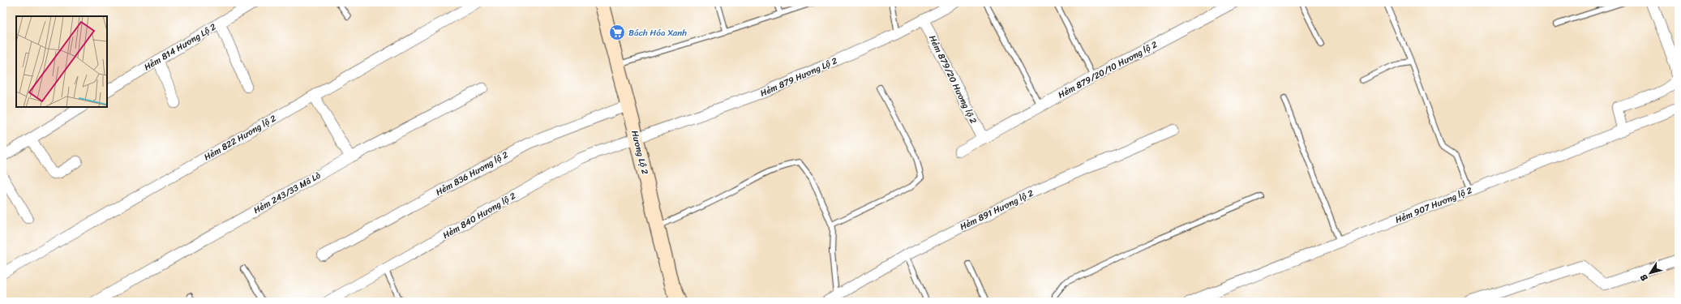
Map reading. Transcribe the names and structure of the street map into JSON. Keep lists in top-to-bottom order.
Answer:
{
  "streets": {
    "main road": ["Hương Lộ 2"],
    "street": [
      "Hẻm 814 Hương Lộ 2",
      "Hẻm 879/20/10 Hương lộ 2",
      "Hẻm 879 Hương Lộ 2",
      "Hẻm 879/20 Hương lộ 2",
      "Hẻm 822 Hương lộ 2",
      "Hẻm 836 Hương lộ 2",
      "Hẻm 243/33 Mã Lò",
      "Hẻm 907 Hương lộ 2",
      "Hẻm 891 Hương lộ 2",
      "Hẻm 840 Hương lộ 2"
    ]
  },
  "crossings": [
    ["Hẻm 879/20/10 Hương lộ 2", "Hẻm 879/20 Hương lộ 2"],
    ["Hẻm 879 Hương Lộ 2", "Hẻm 879/20 Hương lộ 2"],
    ["Hẻm 879 Hương Lộ 2", "Hương Lộ 2"],
    ["Hẻm 879 Hương Lộ 2", "Hẻm 840 Hương lộ 2"],
    ["Hương Lộ 2", "Hẻm 836 Hương lộ 2"],
    ["Hương Lộ 2", "Hẻm 840 Hương lộ 2"]
  ],
  "places": {
    "supermarket": ["Bách Hóa Xanh"]
  },
  "north": "bottom left"
}
